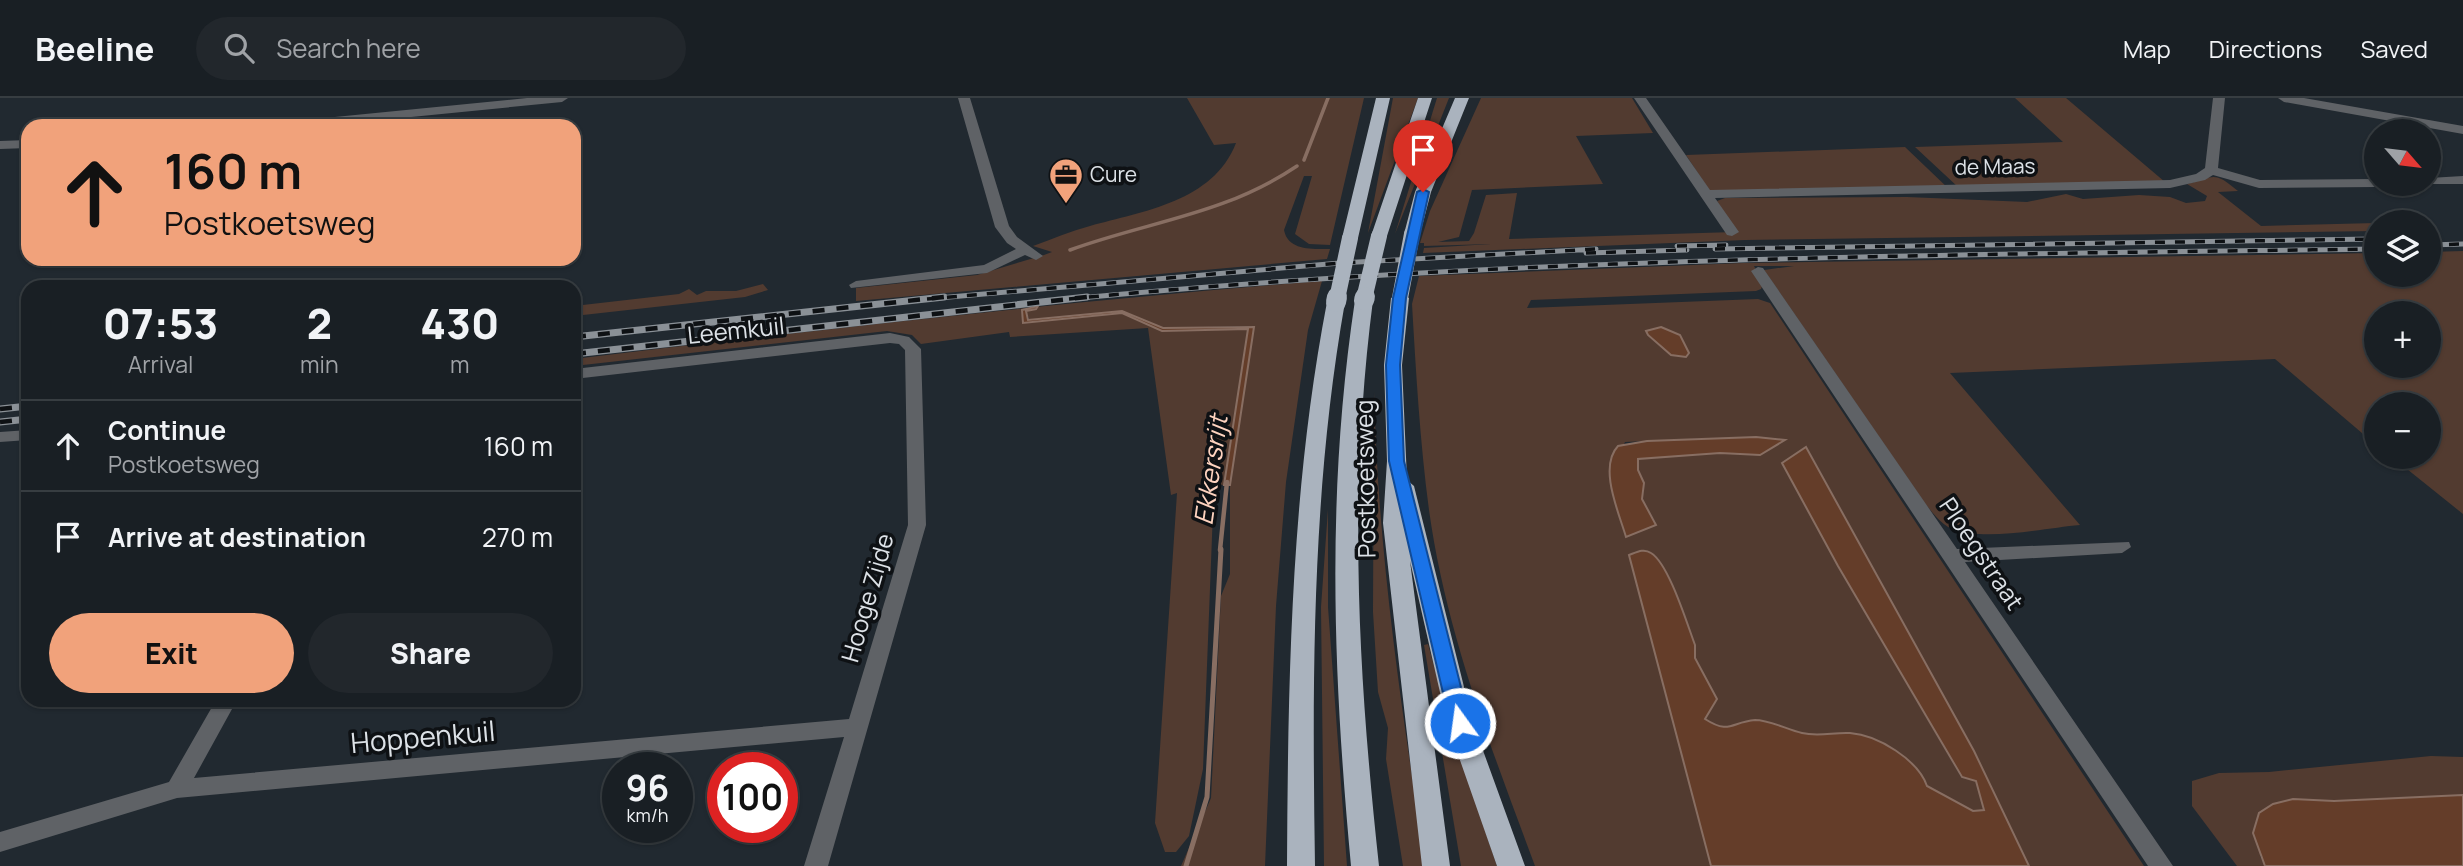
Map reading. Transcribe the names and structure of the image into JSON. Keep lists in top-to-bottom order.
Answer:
{
  "streets": {
    "highway": ["Postkoetsweg"],
    "street": [
      "de Maas",
      "Leemkuil",
      "Ploegstraat",
      "Hooge Zijde",
      "Hoppenkuil"
    ]
  },
  "crossings": [
    ["Leemkuil", "Hooge Zijde"],
    ["Hooge Zijde", "Hoppenkuil"]
  ],
  "water": ["Ekkersrijt"],
  "places": {
    "office": ["Cure"]
  },
  "north": "bottom right",
  "page": {
    "header": "Beeline",
    "search": "Search here",
    "nav": ["Map", "Directions", "Saved"],
    "map_buttons": ["+", "−"],
    "turn": ["160 m", "Postkoetsweg"],
    "eta": [
      "07:53",
      "Arrival",
      "2",
      "min",
      "430",
      "m"
    ],
    "list": [
      {
        "name": "Continue",
        "note": "Postkoetsweg",
        "value": "160 m"
      },
      {
        "name": "Arrive at destination",
        "value": "270 m"
      }
    ],
    "buttons": ["Exit", "Share"],
    "speed": "96 km/h",
    "limit": "100"
  }
}
